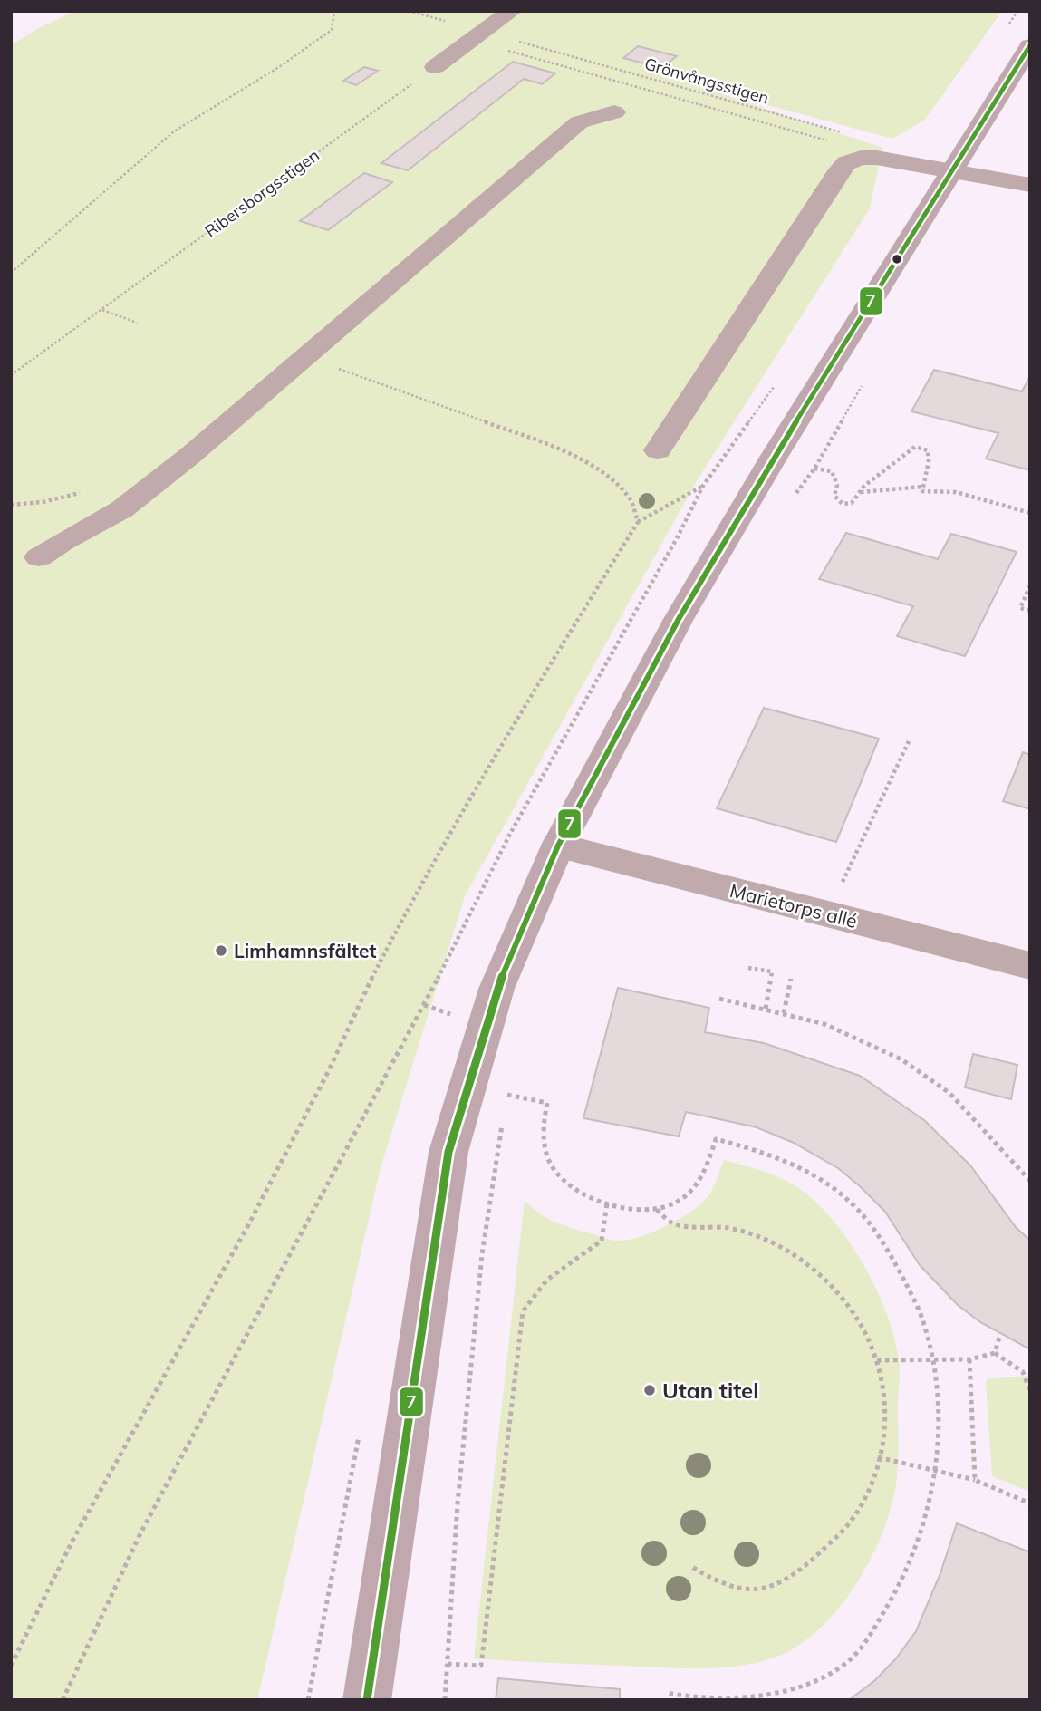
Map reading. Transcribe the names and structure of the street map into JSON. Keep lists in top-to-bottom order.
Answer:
{
  "streets": {
    "street": ["Marietorps allé"],
    "path": ["Grönvångsstigen", "Ribersborgsstigen"]
  },
  "places": ["Limhamnsfältet", "Utan titel"],
  "lines": ["transit line 7"]
}
